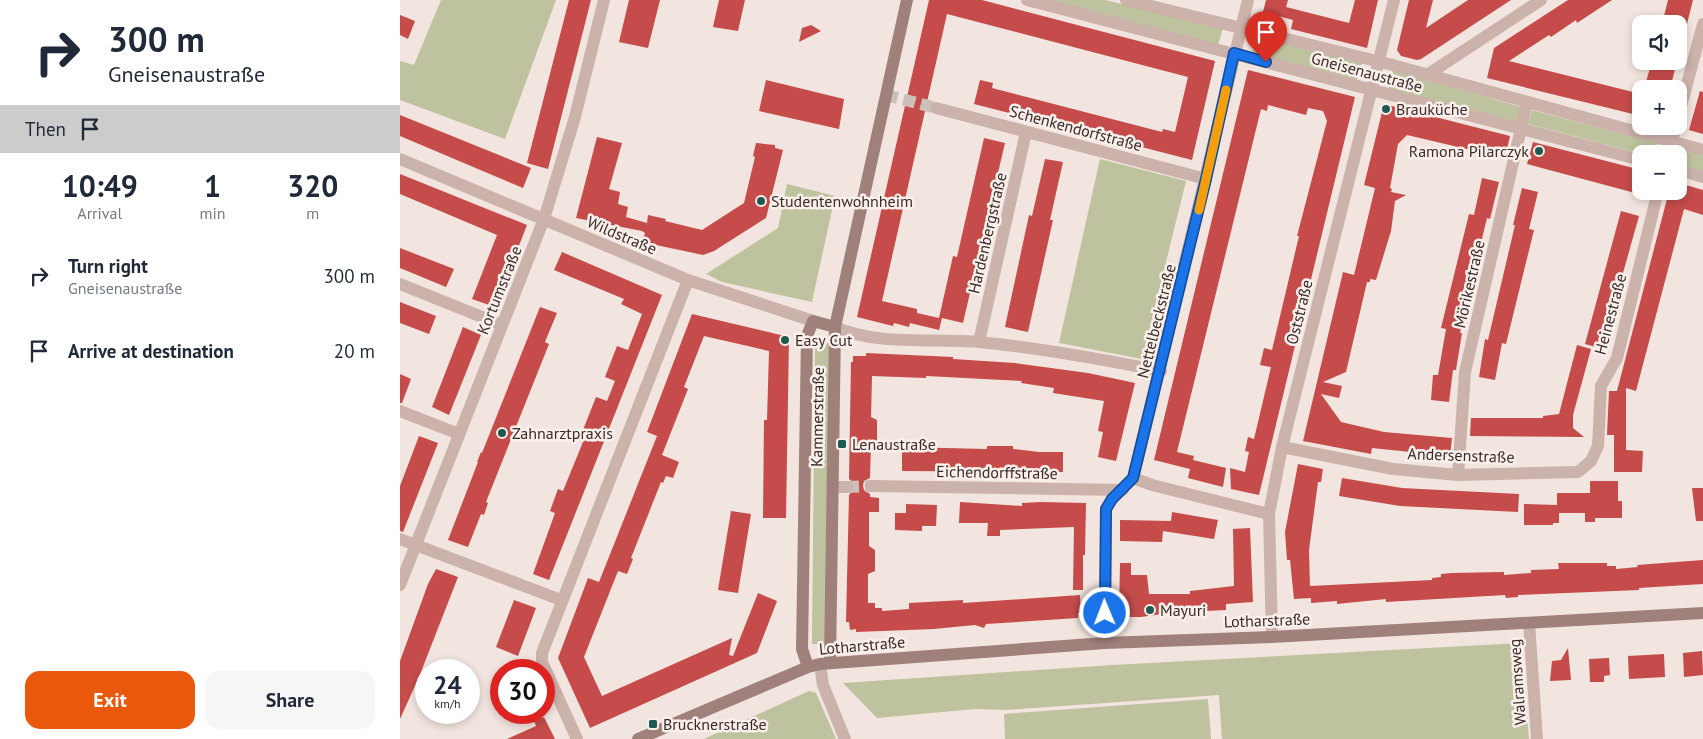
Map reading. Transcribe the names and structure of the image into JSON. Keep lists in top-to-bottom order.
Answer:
{
  "streets": {
    "street": [
      "Gneisenaustraße",
      "Schenkendorfstraße",
      "Hardenbergstraße",
      "Wildstraße",
      "Mörikestraße",
      "Kortumstraße",
      "Oststraße",
      "Heinestraße",
      "Nettelbeckstraße",
      "Kammerstraße",
      "Andersenstraße",
      "Eichendorffstraße",
      "Lotharstraße",
      "Walramsweg"
    ]
  },
  "crossings": [
    ["Gneisenaustraße", "Mörikestraße"],
    ["Gneisenaustraße", "Oststraße"],
    ["Gneisenaustraße", "Nettelbeckstraße"],
    ["Schenkendorfstraße", "Hardenbergstraße"],
    ["Schenkendorfstraße", "Nettelbeckstraße"],
    ["Wildstraße", "Kortumstraße"],
    ["Wildstraße", "Kammerstraße"],
    ["Mörikestraße", "Andersenstraße"],
    ["Oststraße", "Andersenstraße"],
    ["Oststraße", "Lotharstraße"],
    ["Heinestraße", "Andersenstraße"],
    ["Nettelbeckstraße", "Eichendorffstraße"],
    ["Nettelbeckstraße", "Lotharstraße"],
    ["Kammerstraße", "Lotharstraße"],
    ["Lotharstraße", "Walramsweg"]
  ],
  "places": {
    "other": [
      "Brauküche",
      "Ramona Pilarczyk",
      "Studentenwohnheim",
      "Easy Cut",
      "Zahnarztpraxis",
      "Mayuri"
    ],
    "transit": ["Lenaustraße", "Brucknerstraße"]
  },
  "page": {
    "turn": ["300 m", "Gneisenaustraße"],
    "map_buttons": ["+", "−"],
    "then": "Then",
    "eta": [
      "10:49",
      "Arrival",
      "1",
      "min",
      "320",
      "m"
    ],
    "list": [
      {
        "name": "Turn right",
        "note": "Gneisenaustraße",
        "value": "300 m"
      },
      {
        "name": "Arrive at destination",
        "value": "20 m"
      }
    ],
    "speed": "24 km/h",
    "limit": "30",
    "buttons": ["Exit", "Share"]
  }
}
